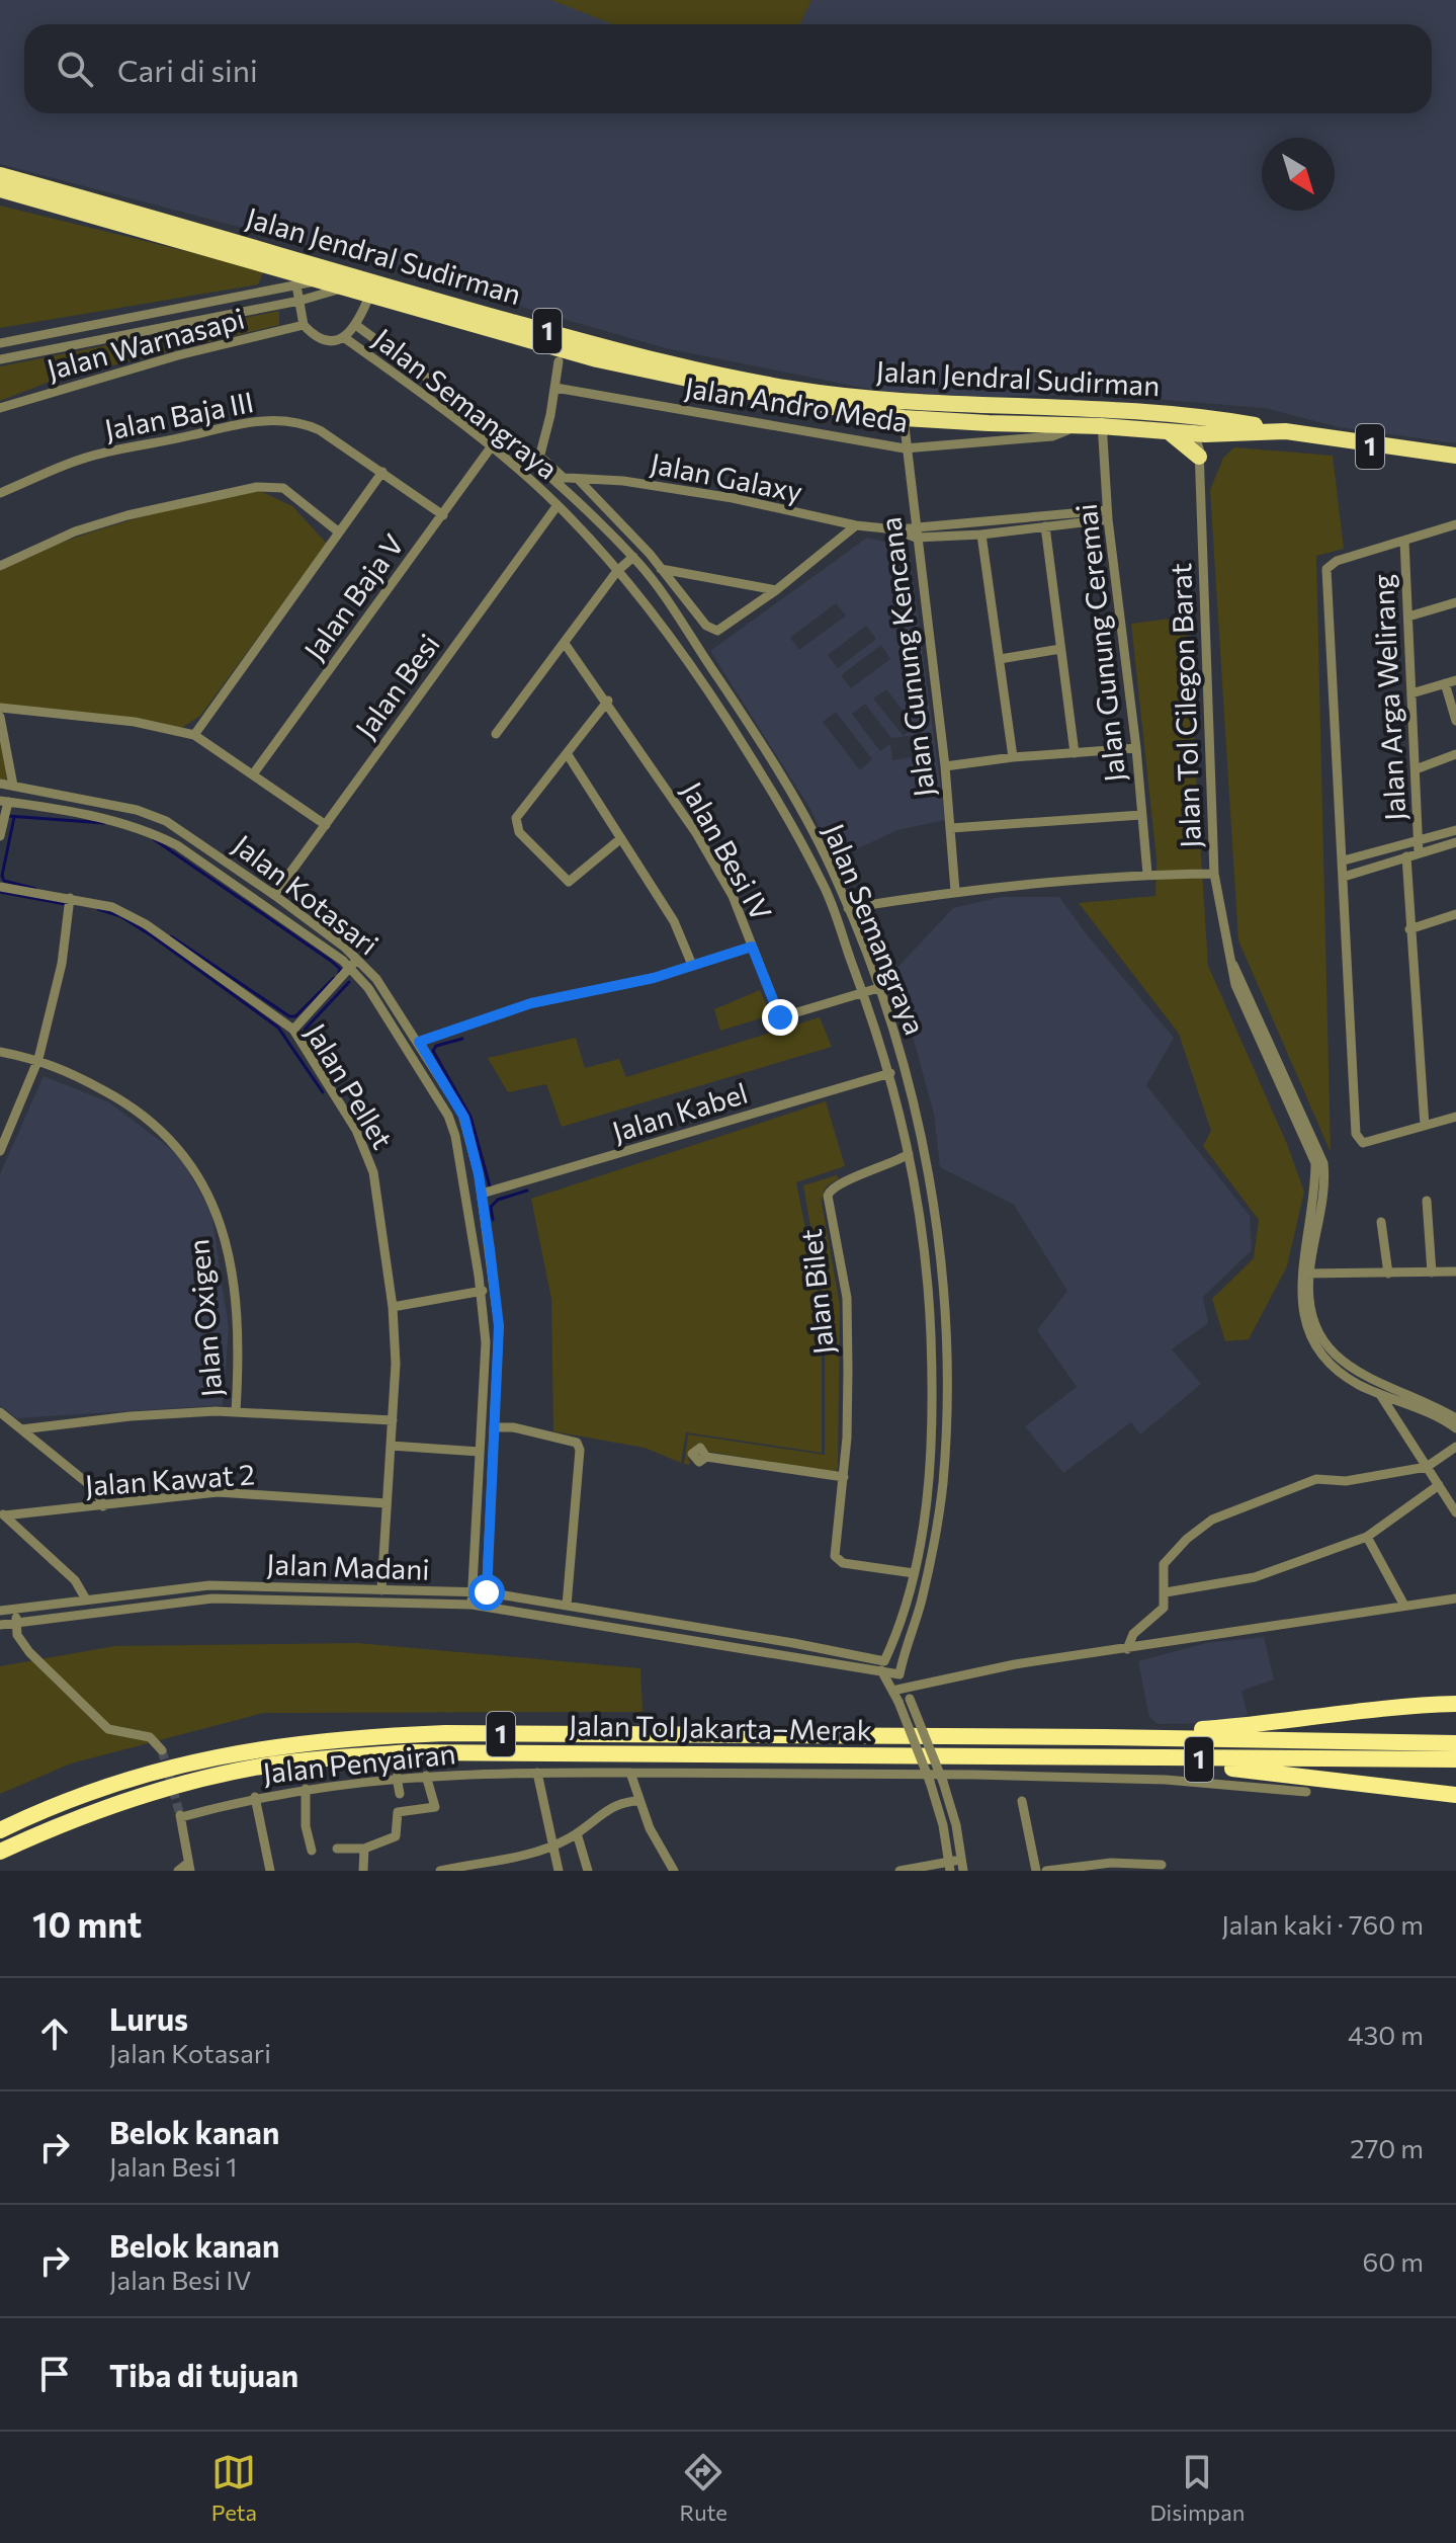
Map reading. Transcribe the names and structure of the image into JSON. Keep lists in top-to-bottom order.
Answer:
{
  "streets": {
    "highway": ["Jalan Jendral Sudirman", "1", "Jalan Tol Jakarta–Merak"],
    "street": [
      "Jalan Warnasapi",
      "Jalan Semangraya",
      "Jalan Andro Meda",
      "Jalan Baja III",
      "Jalan Galaxy",
      "Jalan Baja V",
      "Jalan Gunung Ceremai",
      "Jalan Gunung Kencana",
      "Jalan Besi",
      "Jalan Arga Welirang",
      "Jalan Tol Cilegon Barat",
      "Jalan Besi IV",
      "Jalan Kotasari",
      "Jalan Pellet",
      "Jalan Kabel",
      "Jalan Bilet",
      "Jalan Oxigen",
      "Jalan Kawat 2",
      "Jalan Madani",
      "Jalan Penyairan"
    ]
  },
  "crossings": [
    ["Jalan Jendral Sudirman", "1"],
    ["Jalan Jendral Sudirman", "Jalan Gunung Ceremai"],
    ["Jalan Jendral Sudirman", "Jalan Tol Cilegon Barat"],
    ["1", "Jalan Andro Meda"],
    ["1", "Jalan Gunung Ceremai"],
    ["1", "Jalan Gunung Kencana"],
    ["1", "Jalan Tol Cilegon Barat"],
    ["Jalan Semangraya", "Jalan Galaxy"],
    ["Jalan Semangraya", "Jalan Baja V"],
    ["Jalan Semangraya", "Jalan Besi"],
    ["Jalan Semangraya", "Jalan Besi IV"],
    ["Jalan Semangraya", "Jalan Kabel"],
    ["Jalan Semangraya", "Jalan Bilet"],
    ["Jalan Semangraya", "Jalan Madani"],
    ["Jalan Andro Meda", "Jalan Gunung Kencana"],
    ["Jalan Baja III", "Jalan Baja V"],
    ["Jalan Galaxy", "Jalan Gunung Ceremai"],
    ["Jalan Galaxy", "Jalan Gunung Kencana"],
    ["Jalan Besi", "Jalan Kotasari"],
    ["Jalan Kotasari", "Jalan Kabel"],
    ["Jalan Kotasari", "Jalan Madani"],
    ["Jalan Pellet", "Jalan Kawat 2"],
    ["Jalan Pellet", "Jalan Madani"]
  ],
  "north": "bottom right",
  "page": {
    "search": "Cari di sini",
    "heading": ["10 mnt", "Jalan kaki · 760 m"],
    "list": [
      ["Lurus", "Jalan Kotasari", "430 m"],
      ["Belok kanan", "Jalan Besi 1", "270 m"],
      ["Belok kanan", "Jalan Besi IV", "60 m"],
      "Tiba di tujuan"
    ],
    "nav": ["Peta", "Rute", "Disimpan"]
  }
}
